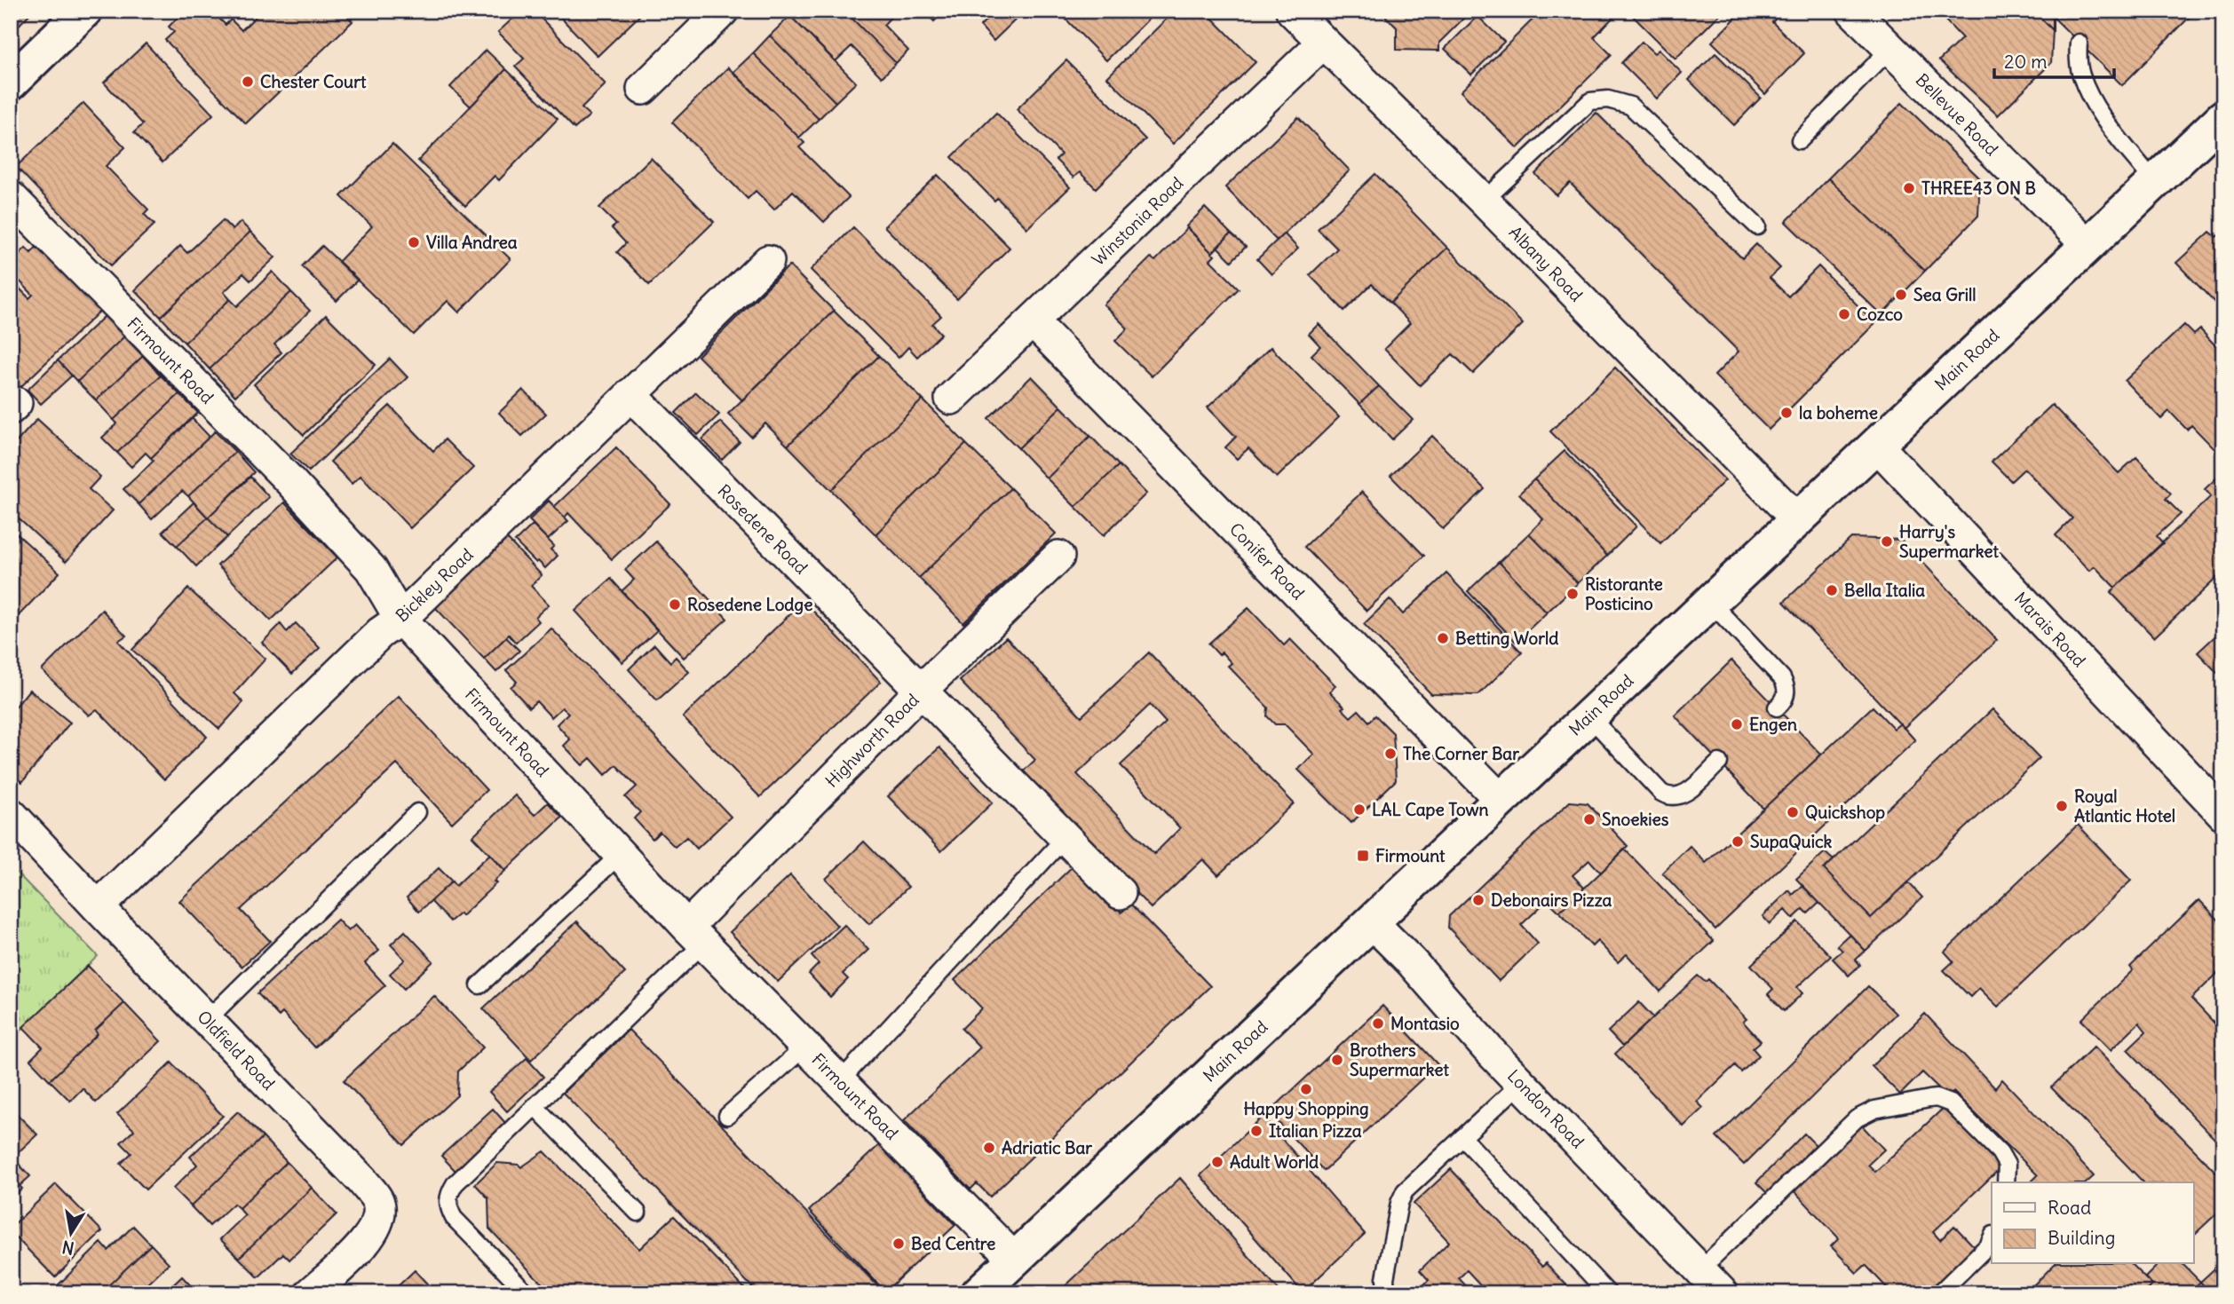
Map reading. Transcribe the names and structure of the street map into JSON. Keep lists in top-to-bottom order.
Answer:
{
  "streets": {
    "main road": ["Main Road"],
    "street": [
      "Bellevue Road",
      "Winstonia Road",
      "Albany Road",
      "Firmount Road",
      "Rosedene Road",
      "Conifer Road",
      "Bickley Road",
      "Marais Road",
      "Highworth Road",
      "Oldfield Road",
      "London Road"
    ]
  },
  "crossings": [
    ["Bellevue Road", "Main Road"],
    ["Winstonia Road", "Albany Road"],
    ["Winstonia Road", "Conifer Road"],
    ["Albany Road", "Main Road"],
    ["Main Road", "Firmount Road"],
    ["Main Road", "Conifer Road"],
    ["Main Road", "Marais Road"],
    ["Main Road", "London Road"],
    ["Firmount Road", "Bickley Road"],
    ["Firmount Road", "Highworth Road"],
    ["Rosedene Road", "Bickley Road"],
    ["Rosedene Road", "Highworth Road"],
    ["Bickley Road", "Oldfield Road"]
  ],
  "places": {
    "other": [
      "Chester Court",
      "THREE43 ON B",
      "Villa Andrea",
      "Sea Grill",
      "Cozco",
      "la boheme",
      "Harry's Supermarket",
      "Bella Italia",
      "Ristorante Posticino",
      "Rosedene Lodge",
      "Betting World",
      "Engen",
      "The Corner Bar",
      "Royal Atlantic Hotel",
      "LAL Cape Town",
      "Quickshop",
      "Snoekies",
      "SupaQuick",
      "Debonairs Pizza",
      "Montasio",
      "Brothers Supermarket",
      "Happy Shopping",
      "Italian Pizza",
      "Adriatic Bar",
      "Adult World",
      "Bed Centre"
    ],
    "transit": ["Firmount"]
  },
  "legend": ["Road", "Building"],
  "scale_bar": "20 m",
  "north": "bottom"
}
